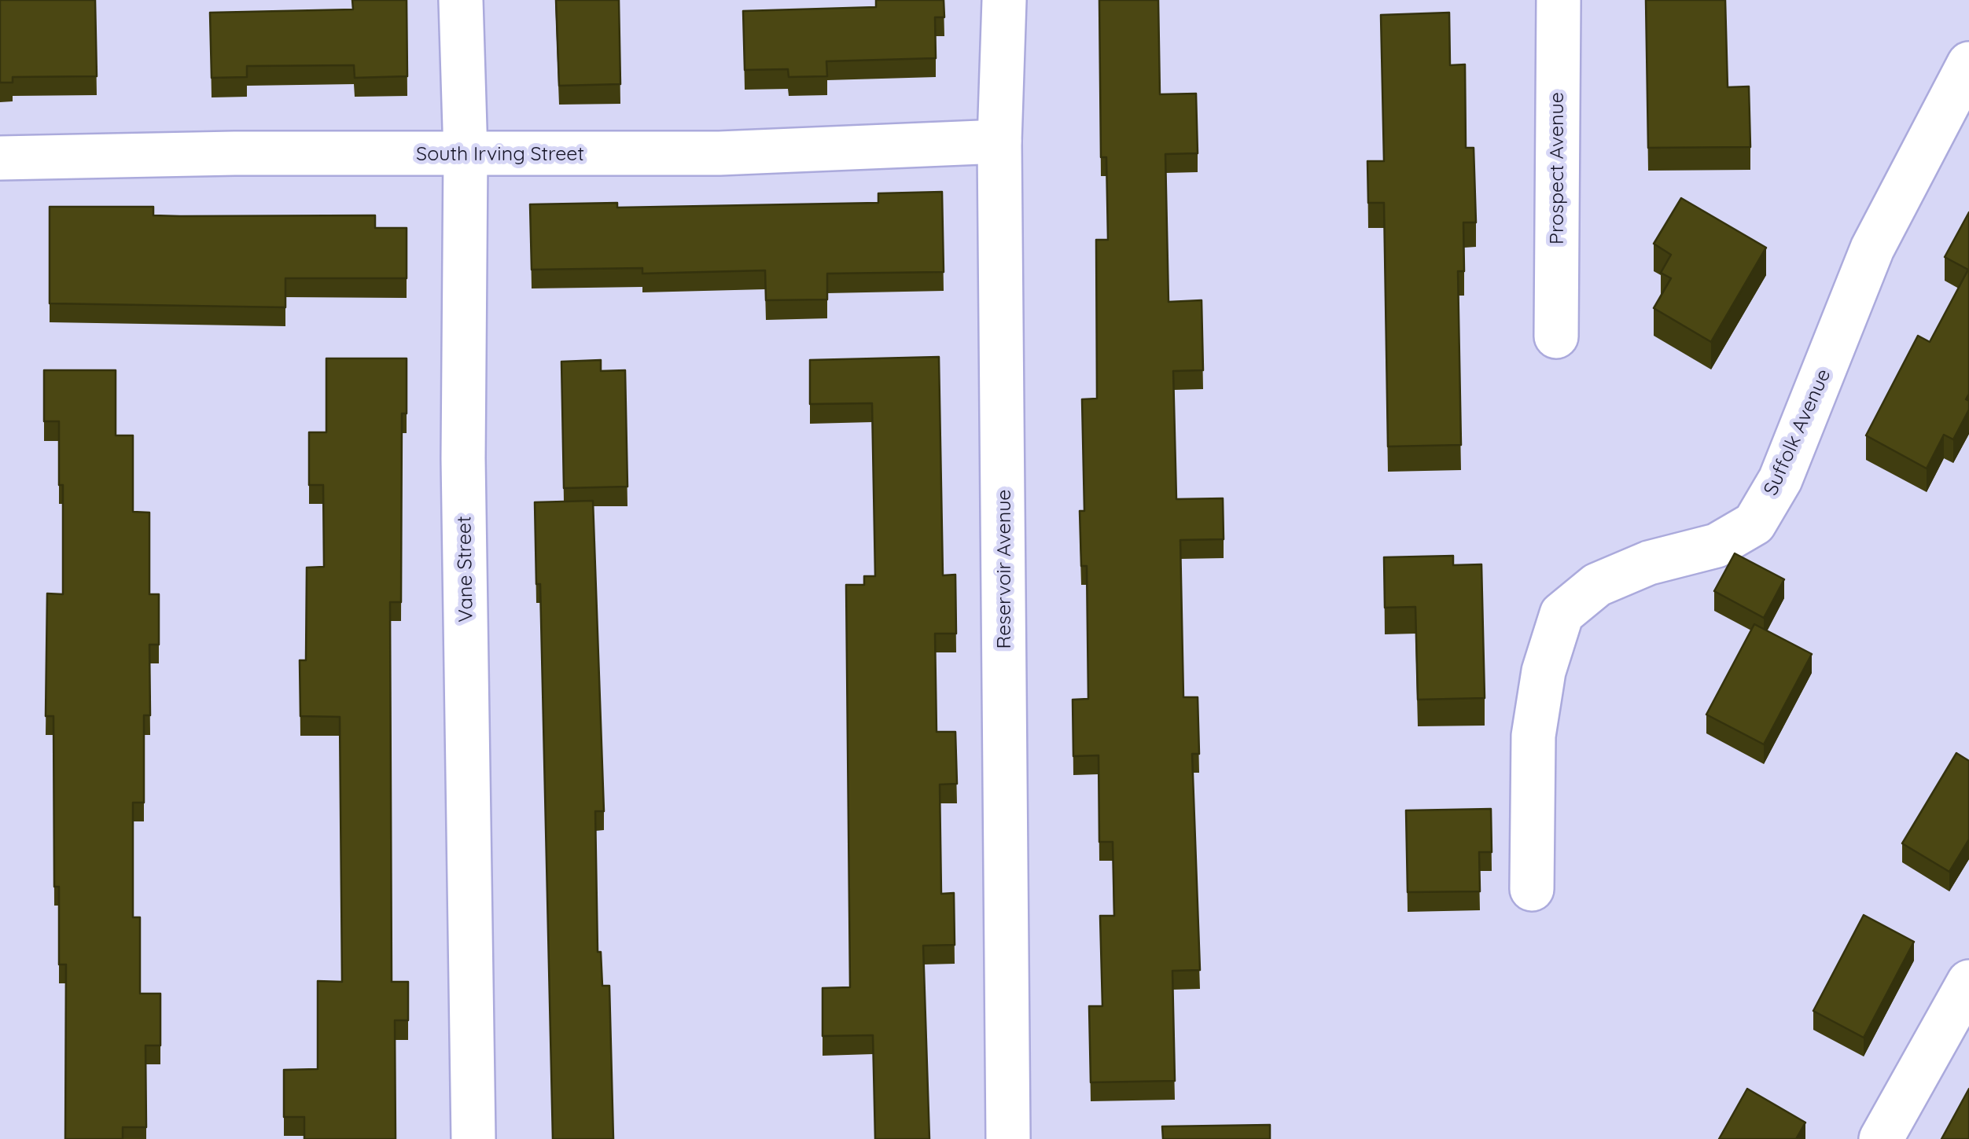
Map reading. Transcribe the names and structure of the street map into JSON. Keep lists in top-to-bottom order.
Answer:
{
  "streets": {
    "street": [
      "South Irving Street",
      "Prospect Avenue",
      "Suffolk Avenue",
      "Vane Street",
      "Reservoir Avenue"
    ]
  },
  "crossings": [
    ["South Irving Street", "Vane Street"],
    ["South Irving Street", "Reservoir Avenue"]
  ]
}
